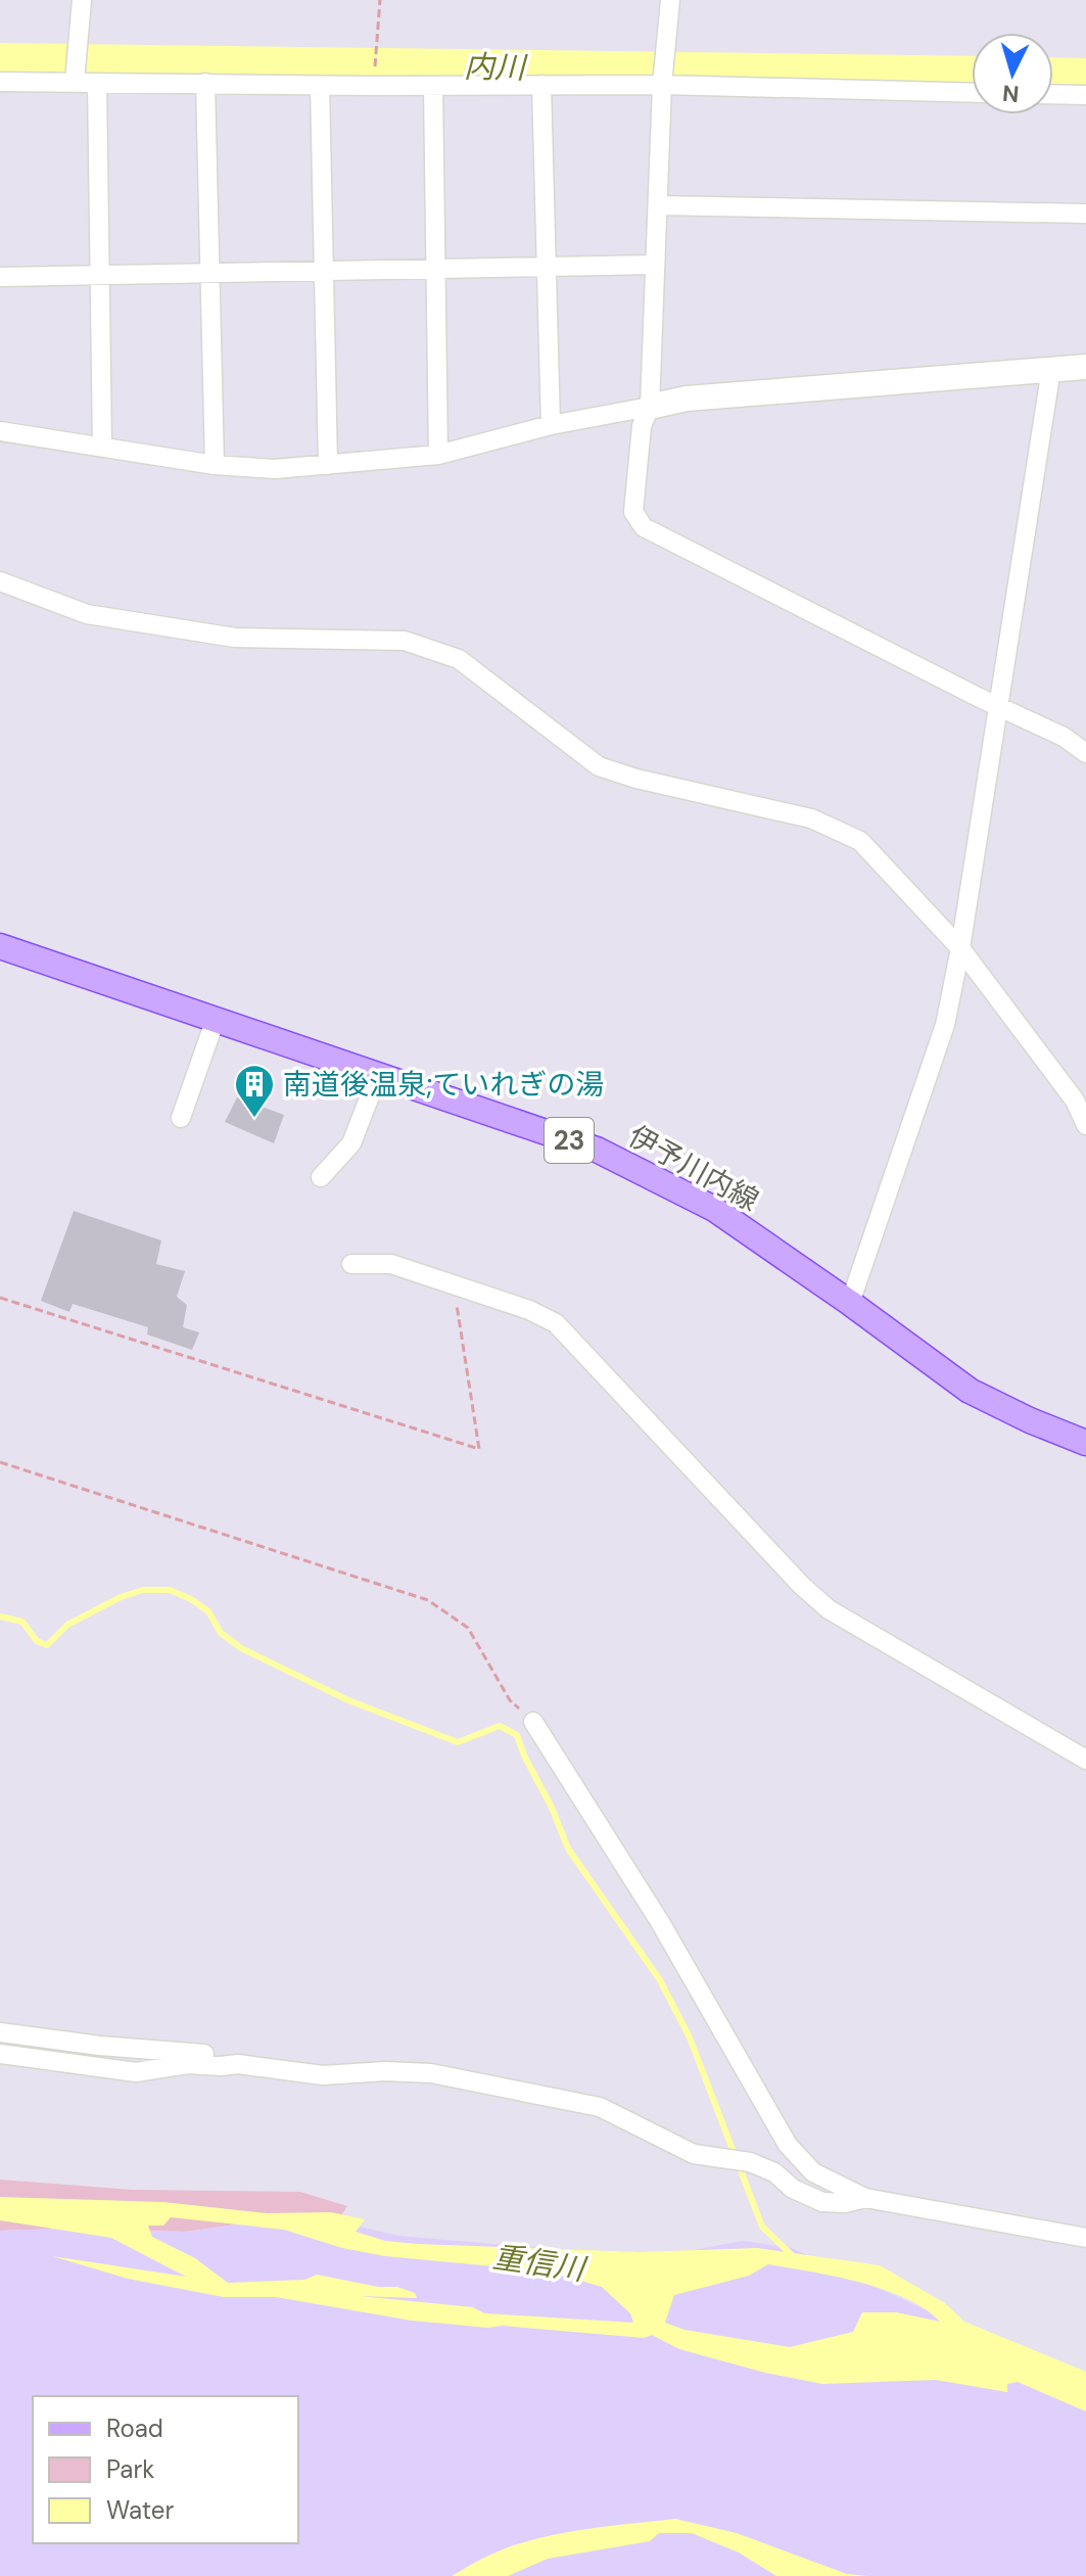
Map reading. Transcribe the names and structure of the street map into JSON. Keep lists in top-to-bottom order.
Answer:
{
  "streets": {
    "main road": ["23", "伊予川内線"]
  },
  "water": ["内川", "重信川"],
  "places": {
    "building": ["南道後温泉;ていれぎの湯"]
  },
  "legend": ["Road", "Park", "Water"],
  "north": "bottom"
}
